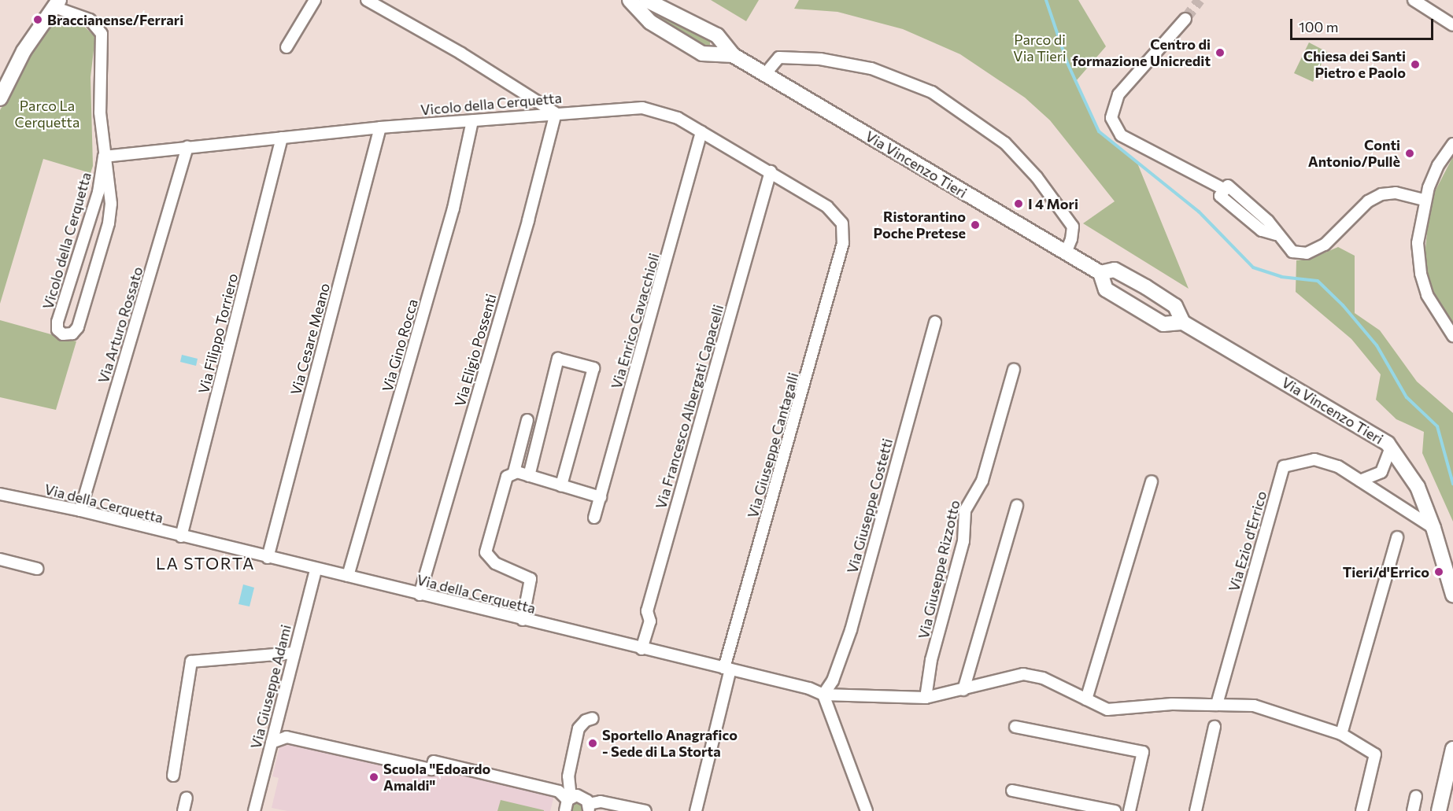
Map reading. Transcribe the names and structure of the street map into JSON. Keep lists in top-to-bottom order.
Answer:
{
  "streets": {
    "street": [
      "Vicolo della Cerquetta",
      "Via Vincenzo Tieri",
      "Via Enrico Cavacchioli",
      "Via Arturo Rossato",
      "Via Filippo Torriero",
      "Via Cesare Meano",
      "Via Gino Rocca",
      "Via Eligio Possenti",
      "Via Francesco Albergati Capacelli",
      "Via Giuseppe Cantagalli",
      "Via della Cerquetta",
      "Via Giuseppe Costetti",
      "Via Ezio d'Errico",
      "Via Giuseppe Rizzotto",
      "Via Giuseppe Adami"
    ]
  },
  "crossings": [
    ["Vicolo della Cerquetta", "Via Enrico Cavacchioli"],
    ["Vicolo della Cerquetta", "Via Arturo Rossato"],
    ["Vicolo della Cerquetta", "Via Filippo Torriero"],
    ["Vicolo della Cerquetta", "Via Cesare Meano"],
    ["Vicolo della Cerquetta", "Via Gino Rocca"],
    ["Vicolo della Cerquetta", "Via Eligio Possenti"],
    ["Vicolo della Cerquetta", "Via Francesco Albergati Capacelli"],
    ["Vicolo della Cerquetta", "Via Giuseppe Cantagalli"],
    ["Via Vincenzo Tieri", "Via Ezio d'Errico"],
    ["Via Arturo Rossato", "Via della Cerquetta"],
    ["Via Filippo Torriero", "Via della Cerquetta"],
    ["Via Cesare Meano", "Via della Cerquetta"],
    ["Via Gino Rocca", "Via della Cerquetta"],
    ["Via Eligio Possenti", "Via della Cerquetta"],
    ["Via Francesco Albergati Capacelli", "Via della Cerquetta"],
    ["Via Giuseppe Cantagalli", "Via della Cerquetta"],
    ["Via della Cerquetta", "Via Giuseppe Costetti"],
    ["Via della Cerquetta", "Via Ezio d'Errico"],
    ["Via della Cerquetta", "Via Giuseppe Rizzotto"],
    ["Via della Cerquetta", "Via Giuseppe Adami"]
  ],
  "districts": ["LA STORTA"],
  "parks": ["Parco di Via Tieri", "Parco La Cerquetta"],
  "places": [
    "Braccianense/Ferrari",
    "Centro di formazione Unicredit",
    "Chiesa dei Santi Pietro e Paolo",
    "Conti Antonio/Pullè",
    "I 4 Mori",
    "Ristorantino Poche Pretese",
    "Tieri/d'Errico",
    "Sportello Anagrafico - Sede di La Storta",
    "Scuola \"Edoardo Amaldi\""
  ],
  "scale_bar": "100 m"
}
